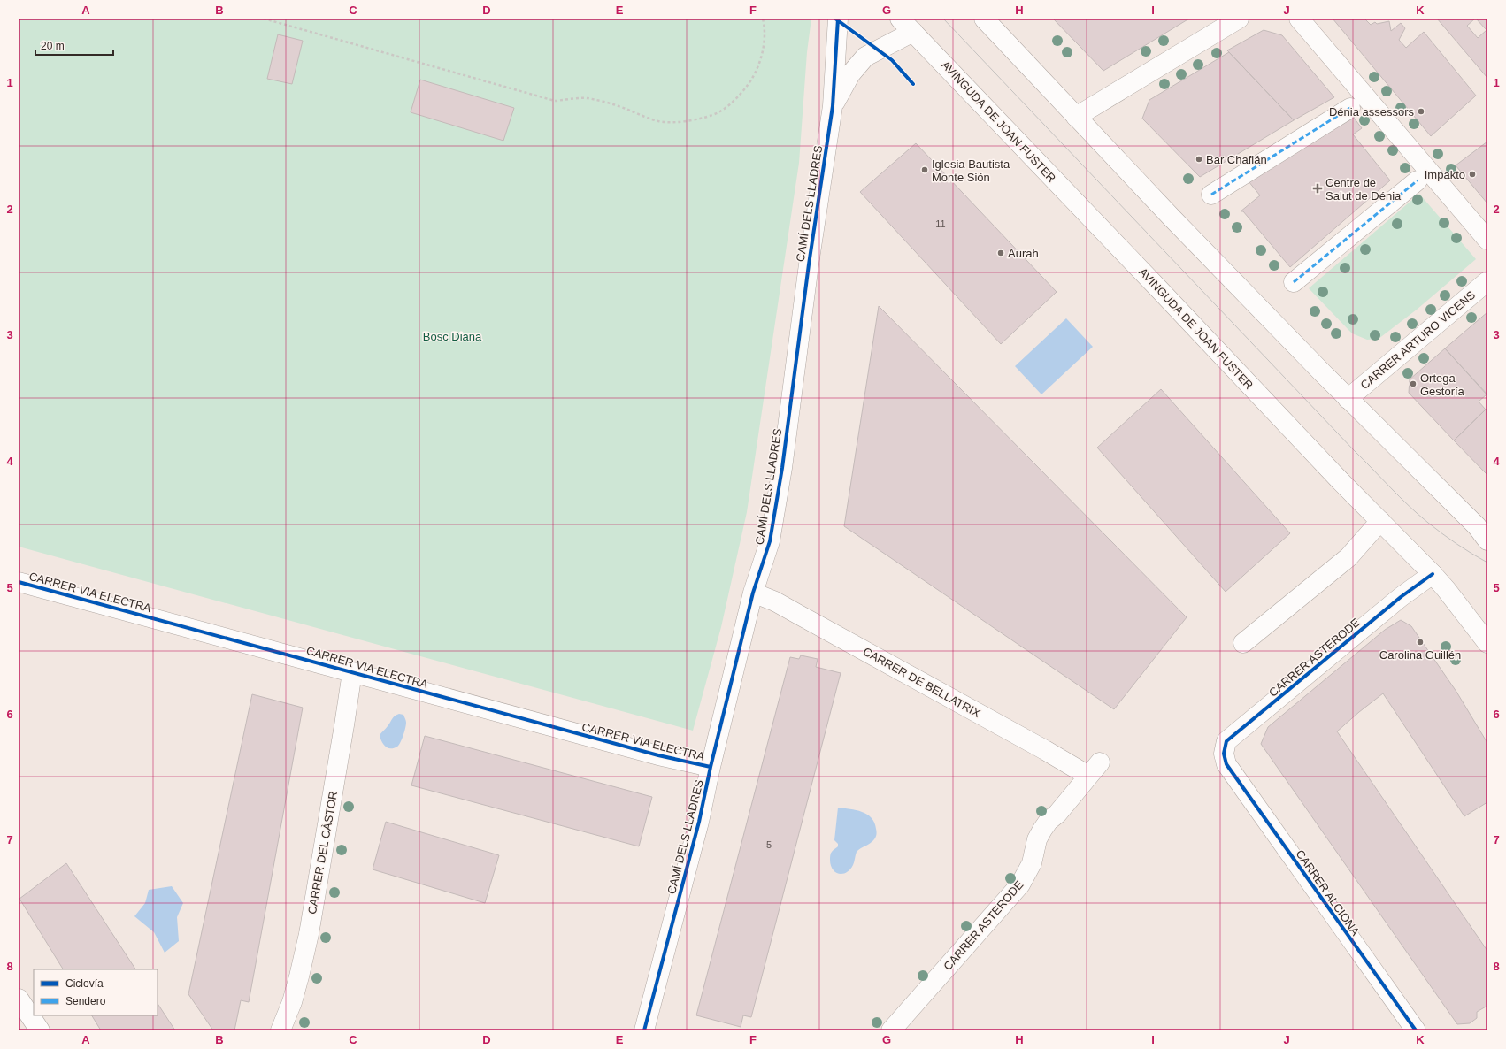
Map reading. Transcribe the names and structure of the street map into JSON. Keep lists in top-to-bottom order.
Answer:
{
  "streets": {
    "street": [
      "AVINGUDA DE JOAN FUSTER",
      "CAMÍ DELS LLADRES",
      "CARRER ARTURO VICENS",
      "CARRER VIA ELECTRA",
      "CARRER ASTERODE",
      "CARRER DE BELLATRIX",
      "CARRER DEL CÀSTOR",
      "CARRER ALCIONA"
    ]
  },
  "crossings": [
    ["AVINGUDA DE JOAN FUSTER", "CAMÍ DELS LLADRES"],
    ["AVINGUDA DE JOAN FUSTER", "CARRER ASTERODE"],
    ["CAMÍ DELS LLADRES", "CARRER VIA ELECTRA"],
    ["CAMÍ DELS LLADRES", "CARRER DE BELLATRIX"],
    ["CARRER VIA ELECTRA", "CARRER DEL CÀSTOR"],
    ["CARRER ASTERODE", "CARRER DE BELLATRIX"],
    ["CARRER ASTERODE", "CARRER ALCIONA"]
  ],
  "parks": ["Bosc Diana"],
  "places": {
    "other": [
      "Dénia assessors",
      "Bar Chaflán",
      "Iglesia Bautista Monte Sión",
      "Impakto",
      "Aurah",
      "Ortega Gestoría",
      "Carolina Guillén"
    ],
    "health": ["Centre de Salut de Dénia"]
  },
  "house_numbers": ["11", "5"],
  "legend": ["Ciclovía", "Sendero"],
  "scale_bar": "20 m",
  "grid": {
    "columns": [
      "A",
      "B",
      "C",
      "D",
      "E",
      "F",
      "G",
      "H",
      "I",
      "J",
      "K"
    ],
    "rows": [
      "1",
      "2",
      "3",
      "4",
      "5",
      "6",
      "7",
      "8"
    ]
  }
}
